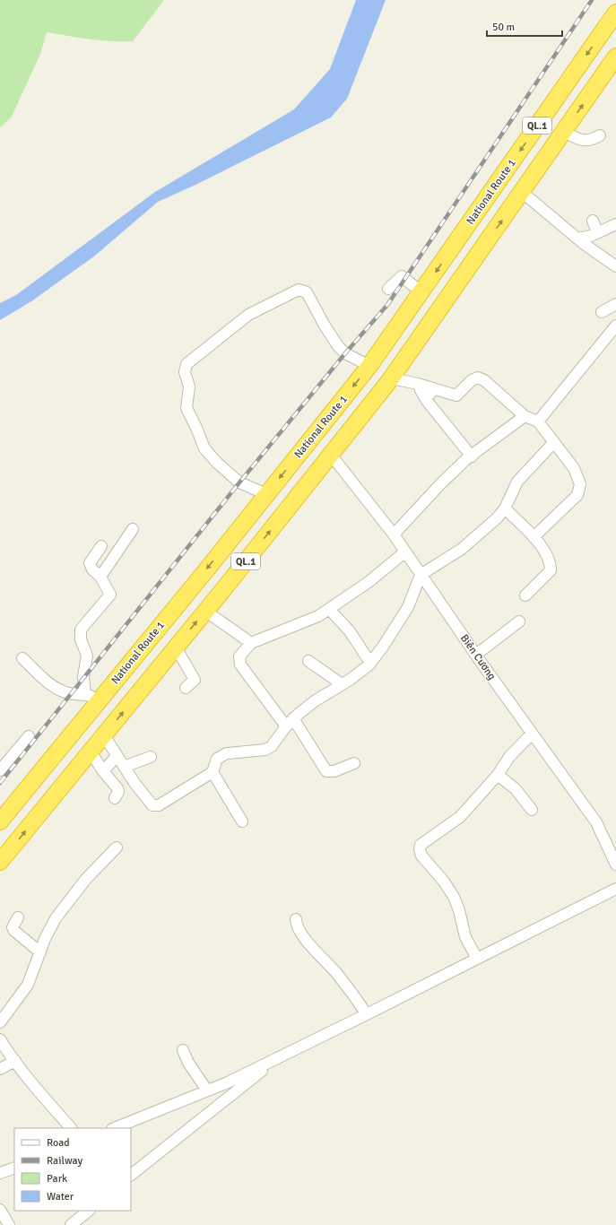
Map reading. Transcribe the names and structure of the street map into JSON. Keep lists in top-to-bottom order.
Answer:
{
  "streets": {
    "highway": ["QL.1", "National Route 1"],
    "street": ["Biên Cương"]
  },
  "crossings": [
    ["QL.1", "Biên Cương"]
  ],
  "legend": [
    "Road",
    "Railway",
    "Park",
    "Water"
  ],
  "scale_bar": "50 m"
}
